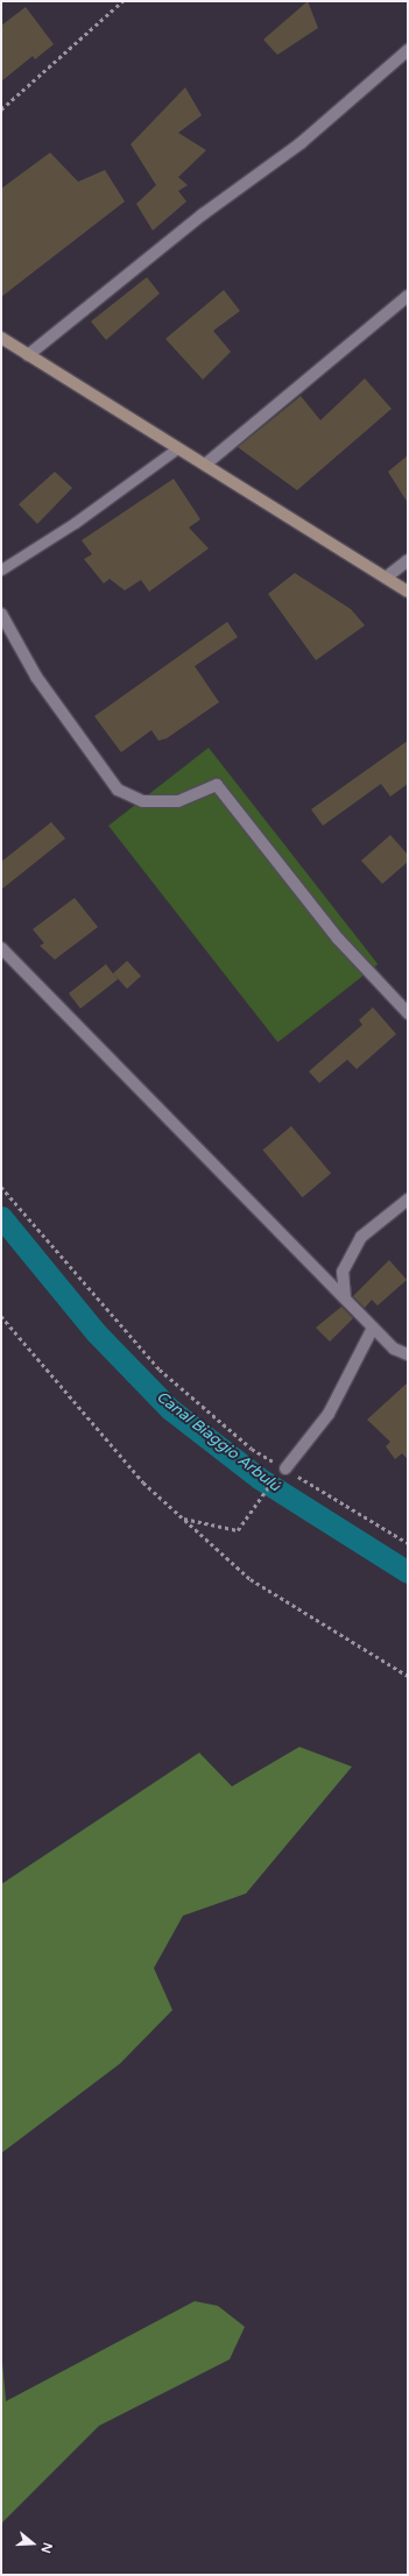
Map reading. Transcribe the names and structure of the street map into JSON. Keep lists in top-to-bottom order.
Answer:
{
  "water": ["Canal Biaggio Arbulú"],
  "north": "right"
}
